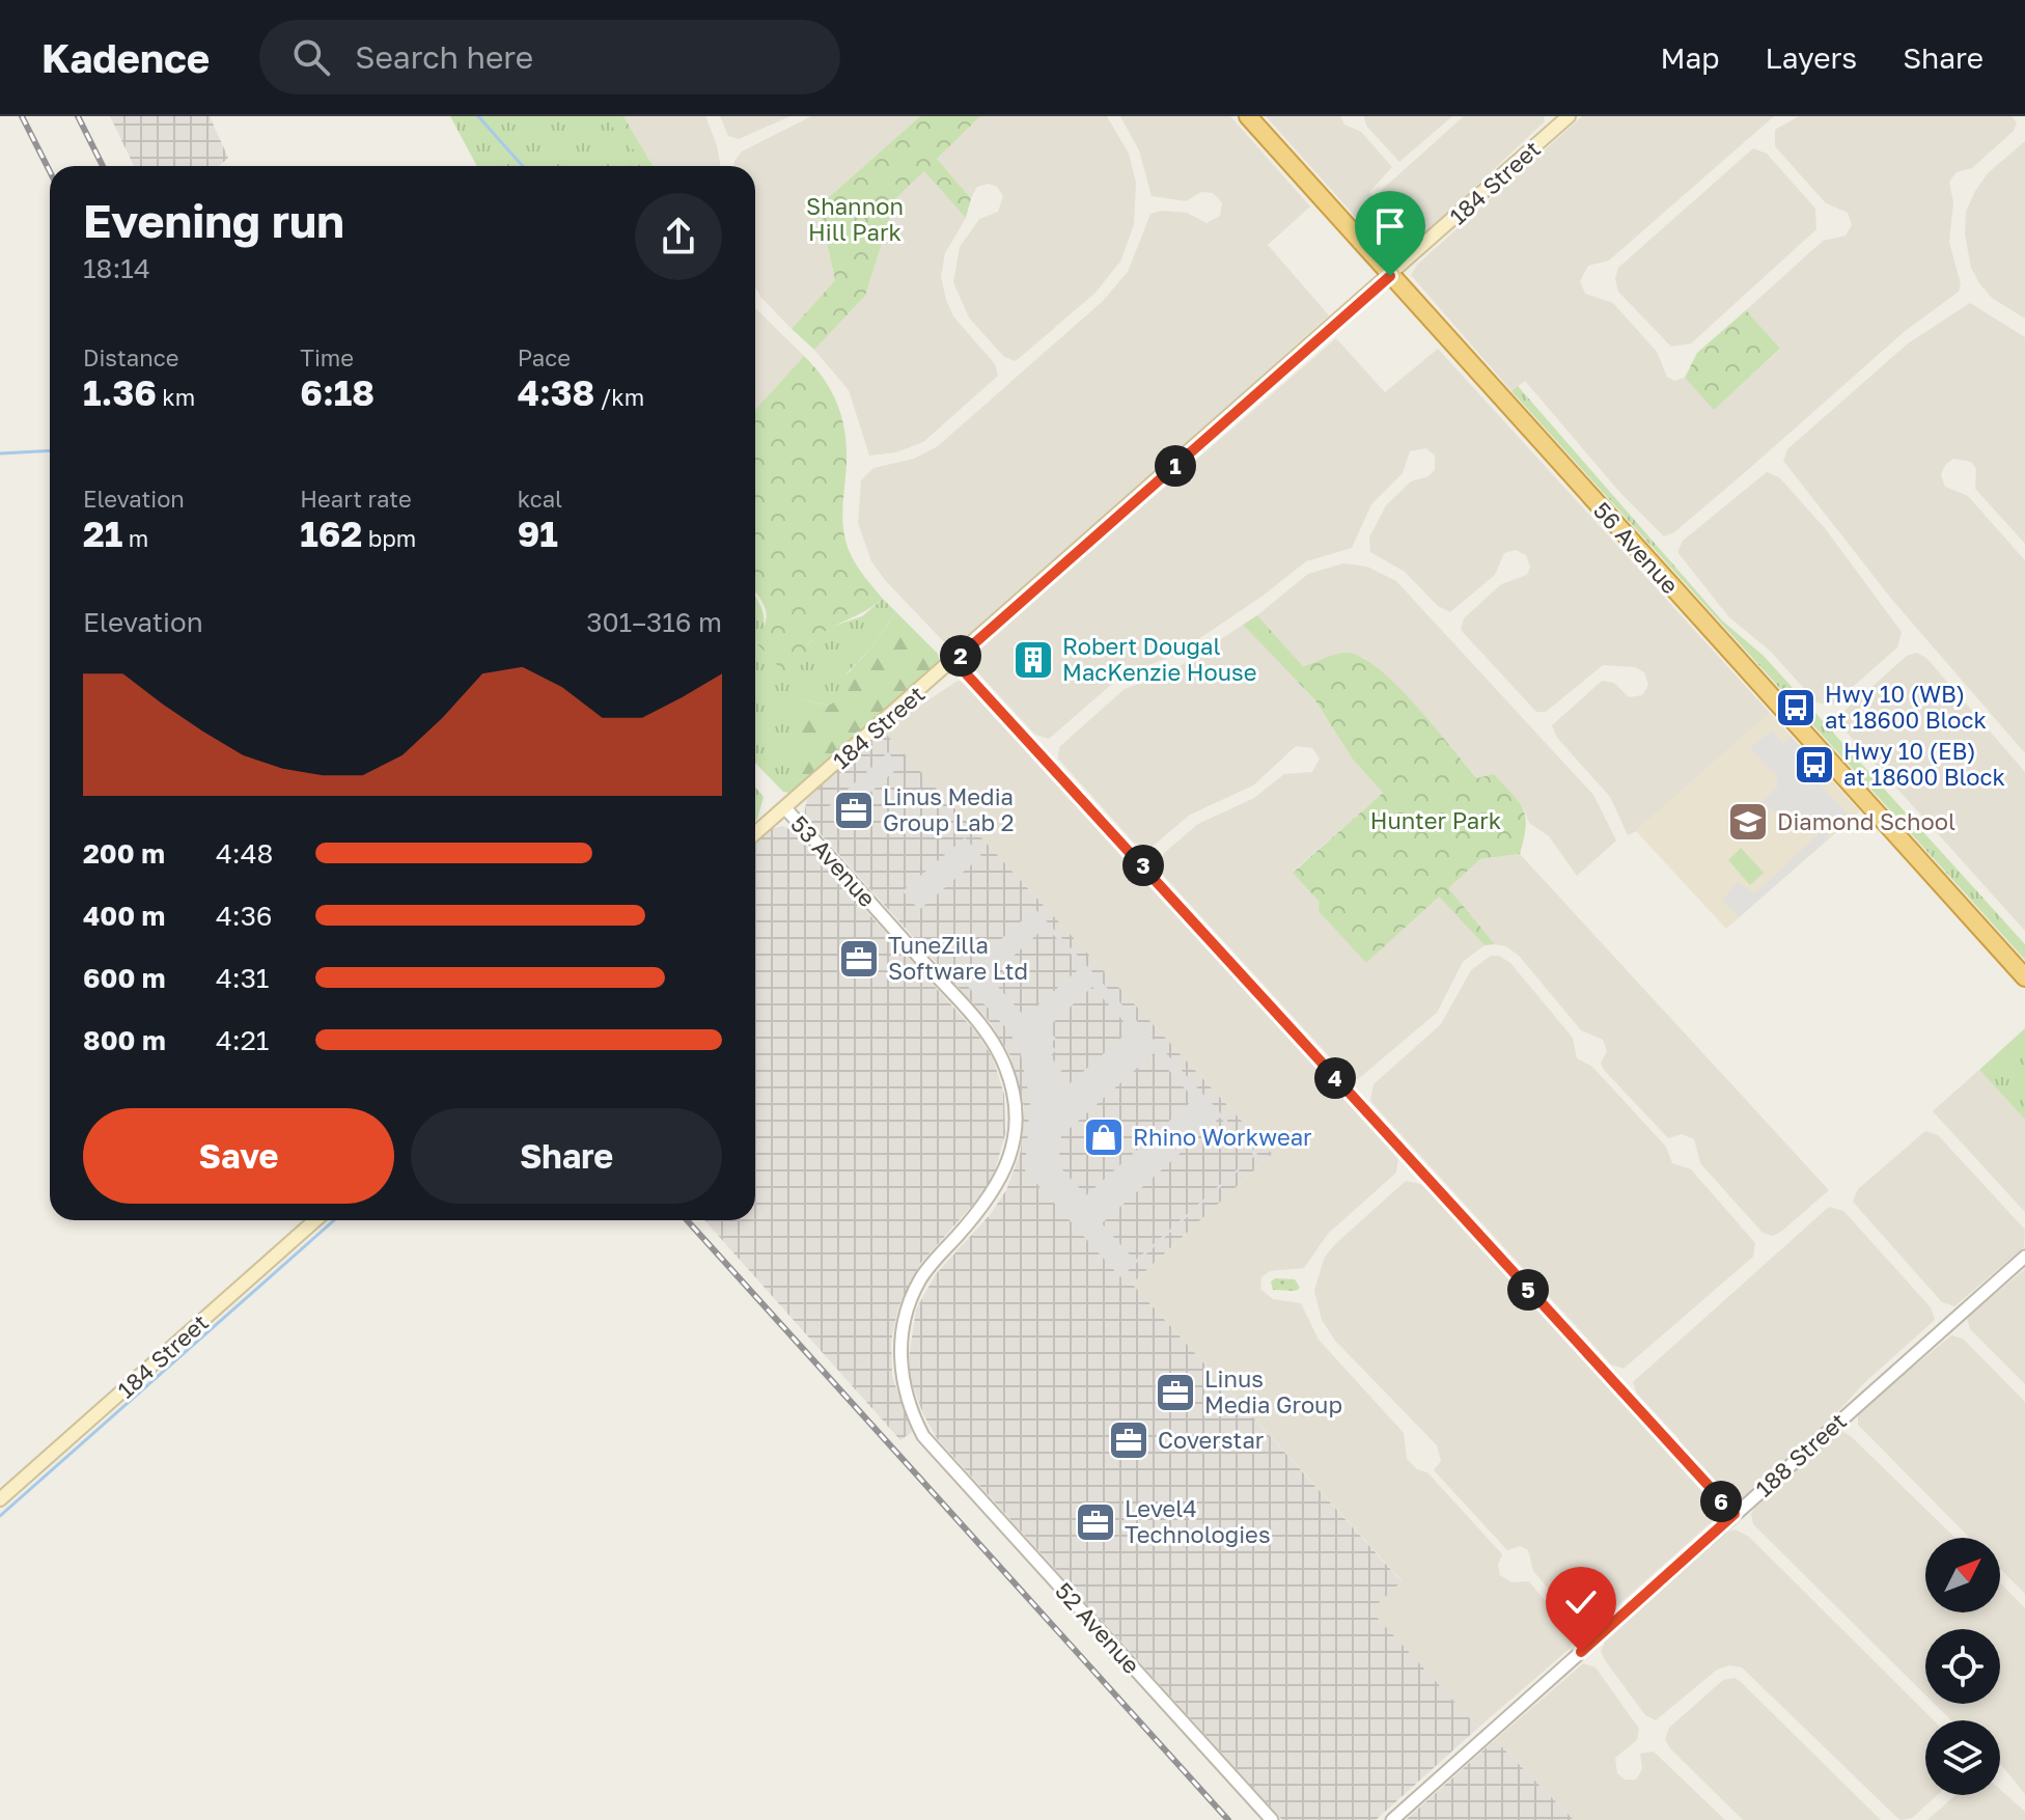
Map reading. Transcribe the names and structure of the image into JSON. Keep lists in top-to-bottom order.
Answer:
{
  "streets": {
    "highway": ["56 Avenue"],
    "main road": ["184 Street"],
    "street": ["53 Avenue", "188 Street", "52 Avenue"]
  },
  "crossings": [
    ["184 Street", "56 Avenue"],
    ["184 Street", "53 Avenue"],
    ["53 Avenue", "52 Avenue"]
  ],
  "parks": ["Shannon Hill Park", "Hunter Park"],
  "places": {
    "building": ["Robert Dougal MacKenzie House"],
    "bus stop": ["Hwy 10 (WB) at 18600 Block", "Hwy 10 (EB) at 18600 Block"],
    "office": [
      "Linus Media Group Lab 2",
      "TuneZilla Software Ltd",
      "Linus Media Group",
      "Coverstar",
      "Level4 Technologies"
    ],
    "school or university": ["Diamond School"],
    "shop": ["Rhino Workwear"]
  },
  "north": "top right",
  "page": {
    "header": "Kadence",
    "search": "Search here",
    "nav": ["Map", "Layers", "Share"],
    "heading": ["Evening run", "18:14"],
    "stats": [
      ["Distance", "1.36 km"],
      ["Time", "6:18"],
      ["Pace", "4:38 /km"],
      ["Elevation", "21 m"],
      ["Heart rate", "162 bpm"],
      ["kcal", "91"]
    ],
    "pins": [
      "1",
      "2",
      "3",
      "4",
      "5",
      "6"
    ],
    "chart": ["Elevation", "301–316 m"],
    "list": [
      {
        "name": "200 m",
        "note": "4:48"
      },
      {
        "name": "400 m",
        "note": "4:36"
      },
      {
        "name": "600 m",
        "note": "4:31"
      },
      {
        "name": "800 m",
        "note": "4:21"
      }
    ],
    "buttons": ["Save", "Share"]
  }
}
